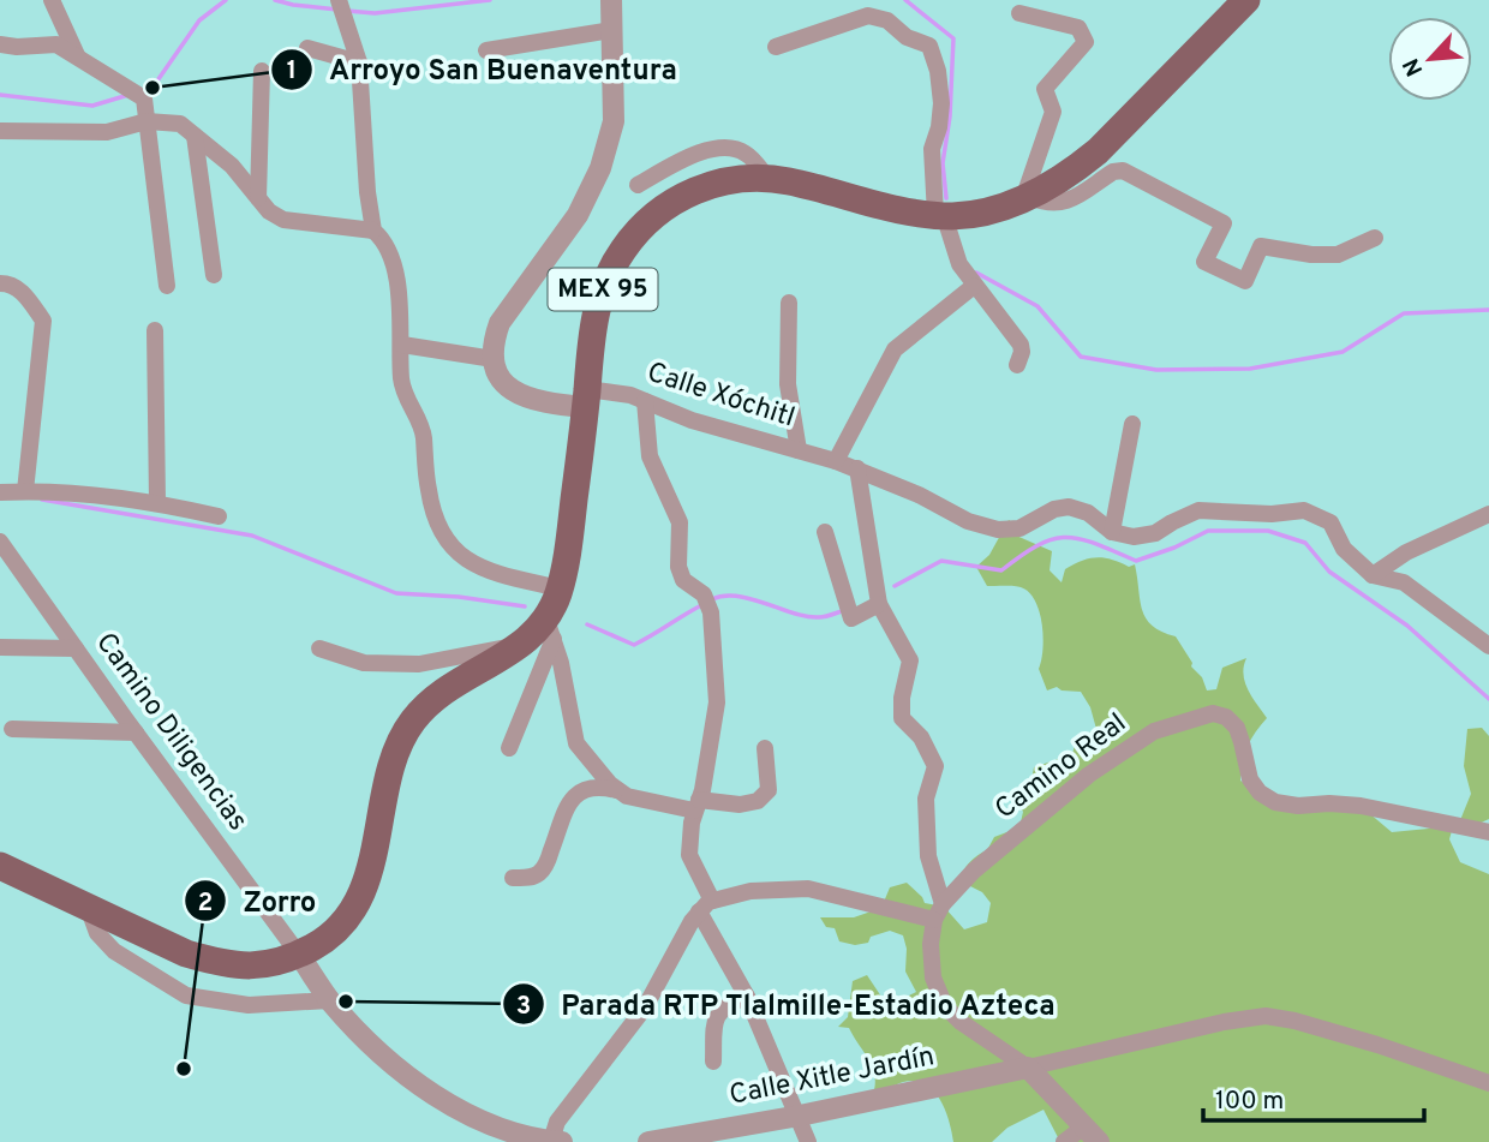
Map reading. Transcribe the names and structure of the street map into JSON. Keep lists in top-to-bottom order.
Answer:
{
  "streets": {
    "main road": ["MEX 95"],
    "street": [
      "Calle Xóchitl",
      "Camino Diligencias",
      "Camino Real",
      "Calle Xitle Jardín"
    ]
  },
  "crossings": [
    ["MEX 95", "Calle Xóchitl"],
    ["MEX 95", "Camino Diligencias"]
  ],
  "places": ["Arroyo San Buenaventura", "Parada RTP Tlalmille-Estadio Azteca", "Zorro"],
  "scale_bar": "100 m",
  "north": "bottom left"
}
